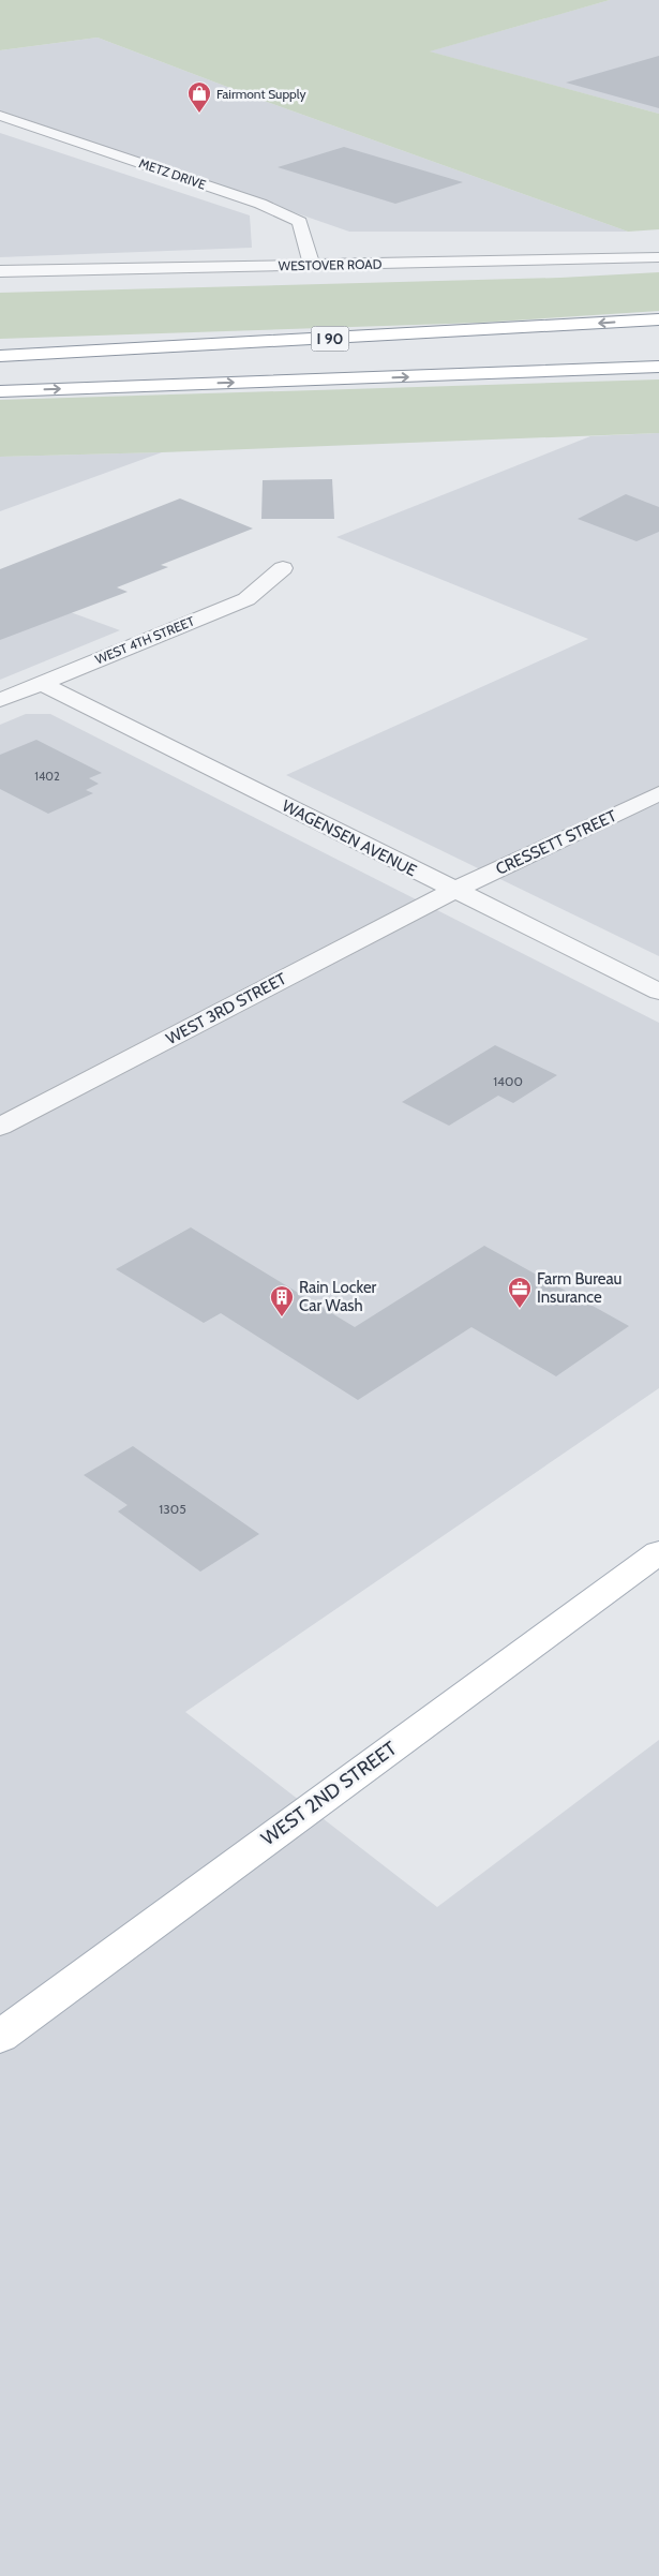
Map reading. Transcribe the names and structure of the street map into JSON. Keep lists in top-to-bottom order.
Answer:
{
  "streets": {
    "main road": ["I 90", "WEST 2ND STREET"],
    "street": [
      "METZ DRIVE",
      "WESTOVER ROAD",
      "WEST 4TH STREET",
      "WAGENSEN AVENUE",
      "CRESSETT STREET",
      "WEST 3RD STREET"
    ]
  },
  "crossings": [
    ["METZ DRIVE", "WESTOVER ROAD"],
    ["WEST 4TH STREET", "WAGENSEN AVENUE"],
    ["WAGENSEN AVENUE", "CRESSETT STREET"],
    ["WAGENSEN AVENUE", "WEST 3RD STREET"],
    ["CRESSETT STREET", "WEST 3RD STREET"]
  ],
  "places": {
    "shop": ["Fairmont Supply"],
    "office": ["Farm Bureau Insurance"],
    "building": ["Rain Locker Car Wash"]
  },
  "house_numbers": ["1402", "1400", "1305"]
}
